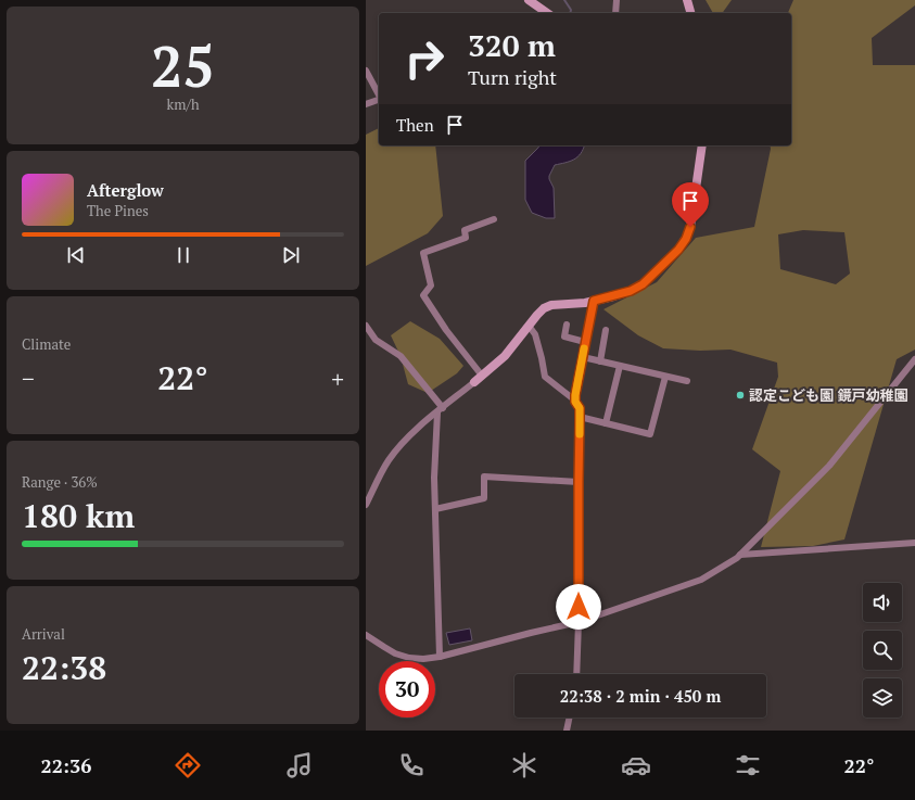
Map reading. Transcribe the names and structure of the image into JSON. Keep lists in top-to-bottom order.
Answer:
{
  "places": ["認定こども園 鏡戸幼稚園"],
  "page": {
    "tile": [
      ["25", "km/h"],
      "Climate",
      ["Range · 36%", "180 km"],
      ["Arrival", "22:38"]
    ],
    "turn": ["320 m", "Turn right"],
    "then": "Then",
    "song": ["Afterglow", "The Pines"],
    "heat": ["−", "22°", "+"],
    "limit": "30",
    "trip": "22:38 · 2 min · 450 m",
    "tabs": ["22:36", "22°"]
  }
}
